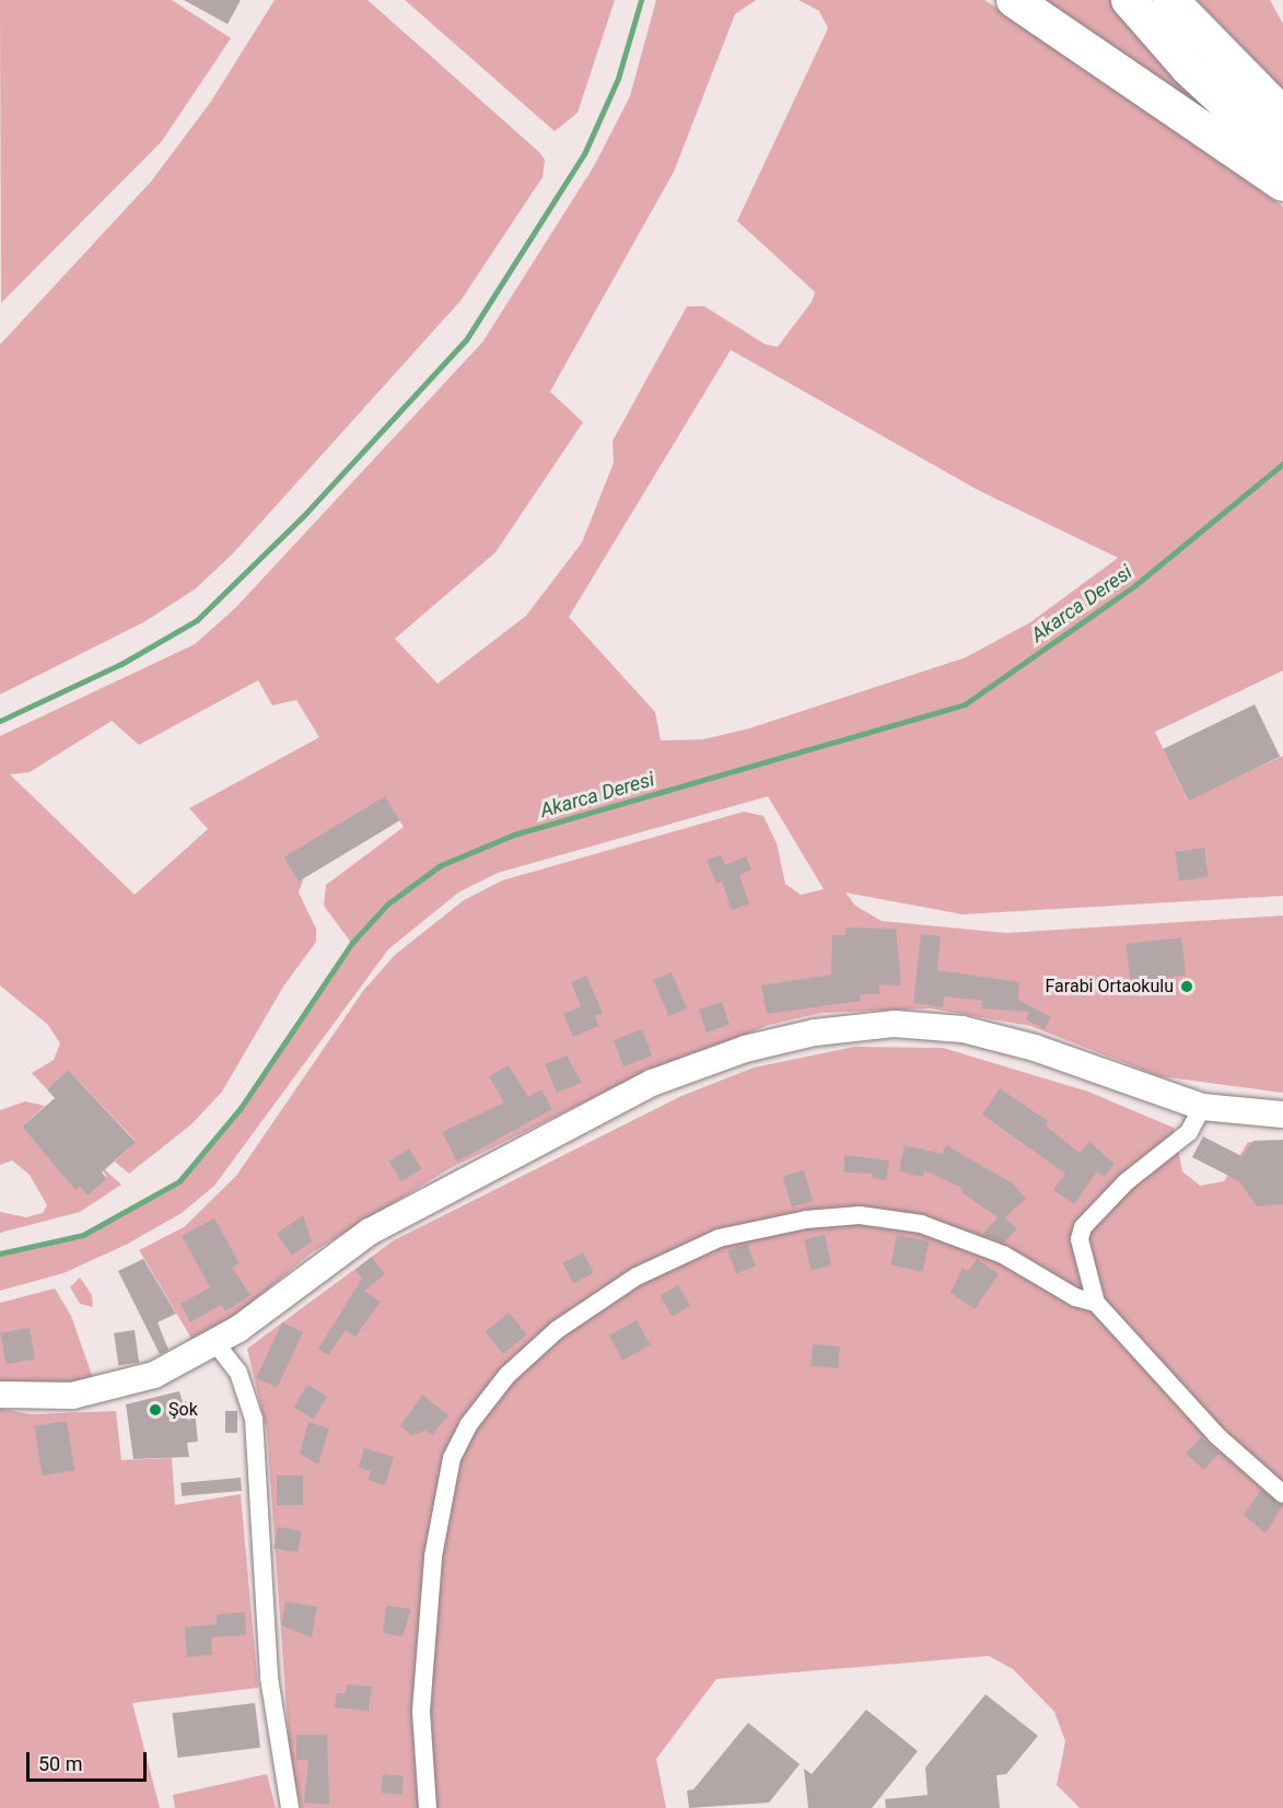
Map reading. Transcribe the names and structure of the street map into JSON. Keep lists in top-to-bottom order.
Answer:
{
  "water": ["Akarca Deresi"],
  "places": ["Farabi Ortaokulu", "Şok"],
  "scale_bar": "50 m"
}
